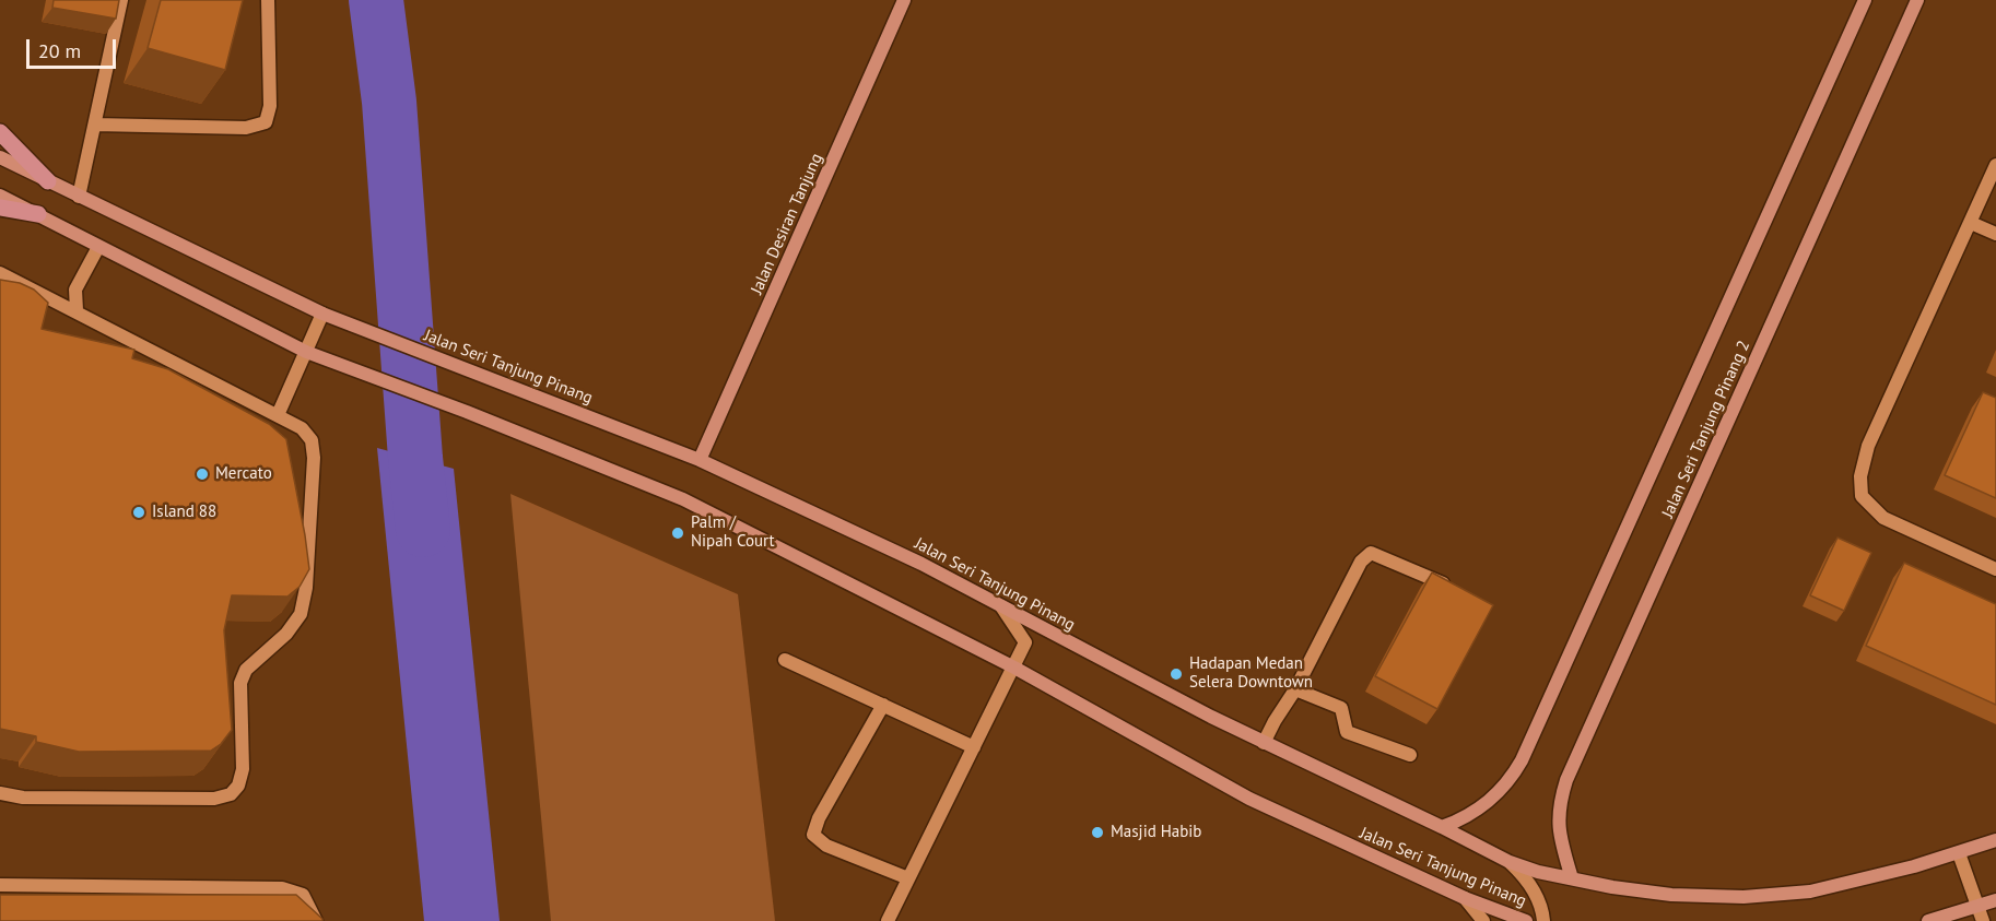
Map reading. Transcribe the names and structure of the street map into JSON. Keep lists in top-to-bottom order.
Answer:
{
  "streets": {
    "main road": ["Jalan Desiran Tanjung", "Jalan Seri Tanjung Pinang", "Jalan Seri Tanjung Pinang 2"]
  },
  "crossings": [
    ["Jalan Desiran Tanjung", "Jalan Seri Tanjung Pinang"],
    ["Jalan Seri Tanjung Pinang", "Jalan Seri Tanjung Pinang 2"]
  ],
  "places": [
    "Mercato",
    "Island 88",
    "Palm / Nipah Court",
    "Hadapan Medan Selera Downtown",
    "Masjid Habib"
  ],
  "scale_bar": "20 m"
}
